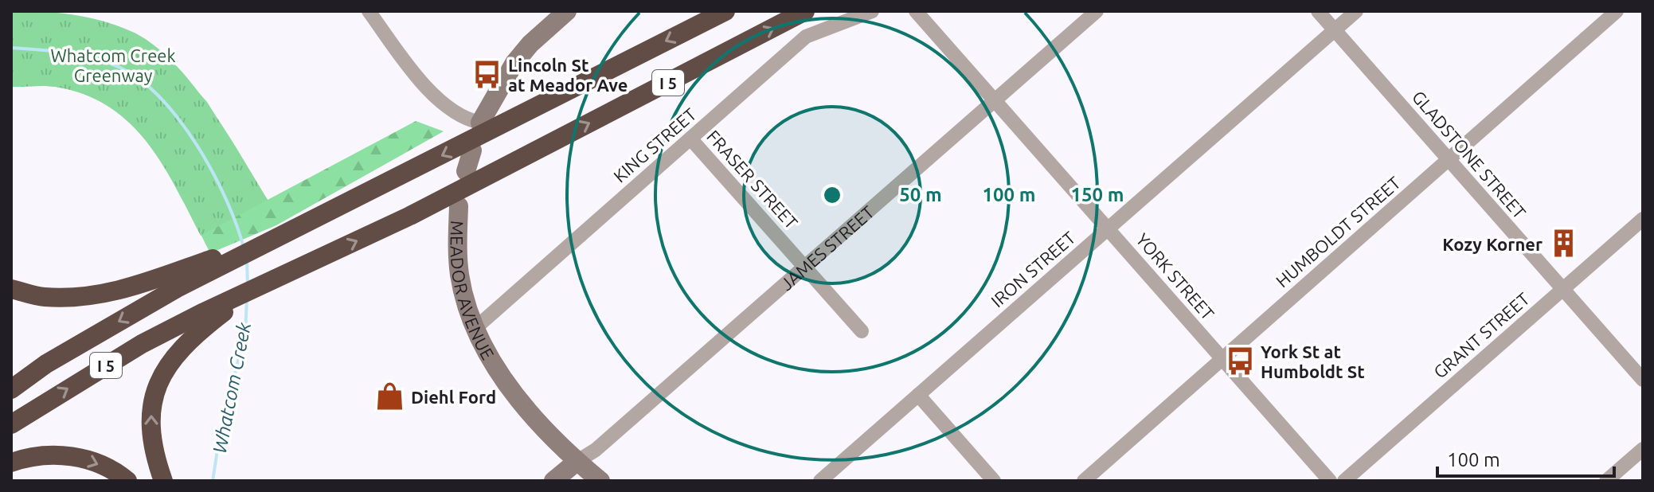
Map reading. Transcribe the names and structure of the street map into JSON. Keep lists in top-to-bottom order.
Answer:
{
  "streets": {
    "highway": ["I 5"],
    "street": [
      "KING STREET",
      "GLADSTONE STREET",
      "FRASER STREET",
      "HUMBOLDT STREET",
      "JAMES STREET",
      "IRON STREET",
      "YORK STREET",
      "MEADOR AVENUE",
      "GRANT STREET"
    ]
  },
  "crossings": [
    ["KING STREET", "FRASER STREET"],
    ["KING STREET", "MEADOR AVENUE"],
    ["GLADSTONE STREET", "HUMBOLDT STREET"],
    ["GLADSTONE STREET", "IRON STREET"],
    ["GLADSTONE STREET", "GRANT STREET"],
    ["FRASER STREET", "JAMES STREET"],
    ["HUMBOLDT STREET", "YORK STREET"],
    ["JAMES STREET", "YORK STREET"],
    ["JAMES STREET", "MEADOR AVENUE"],
    ["IRON STREET", "YORK STREET"]
  ],
  "water": ["Whatcom Creek"],
  "parks": ["Whatcom Creek Greenway"],
  "places": {
    "bus stop": ["Lincoln St at Meador Ave", "York St at Humboldt St"],
    "building": ["Kozy Korner"],
    "shop": ["Diehl Ford"]
  },
  "scale_bar": "100 m",
  "rings": ["50 m", "100 m", "150 m"]
}
